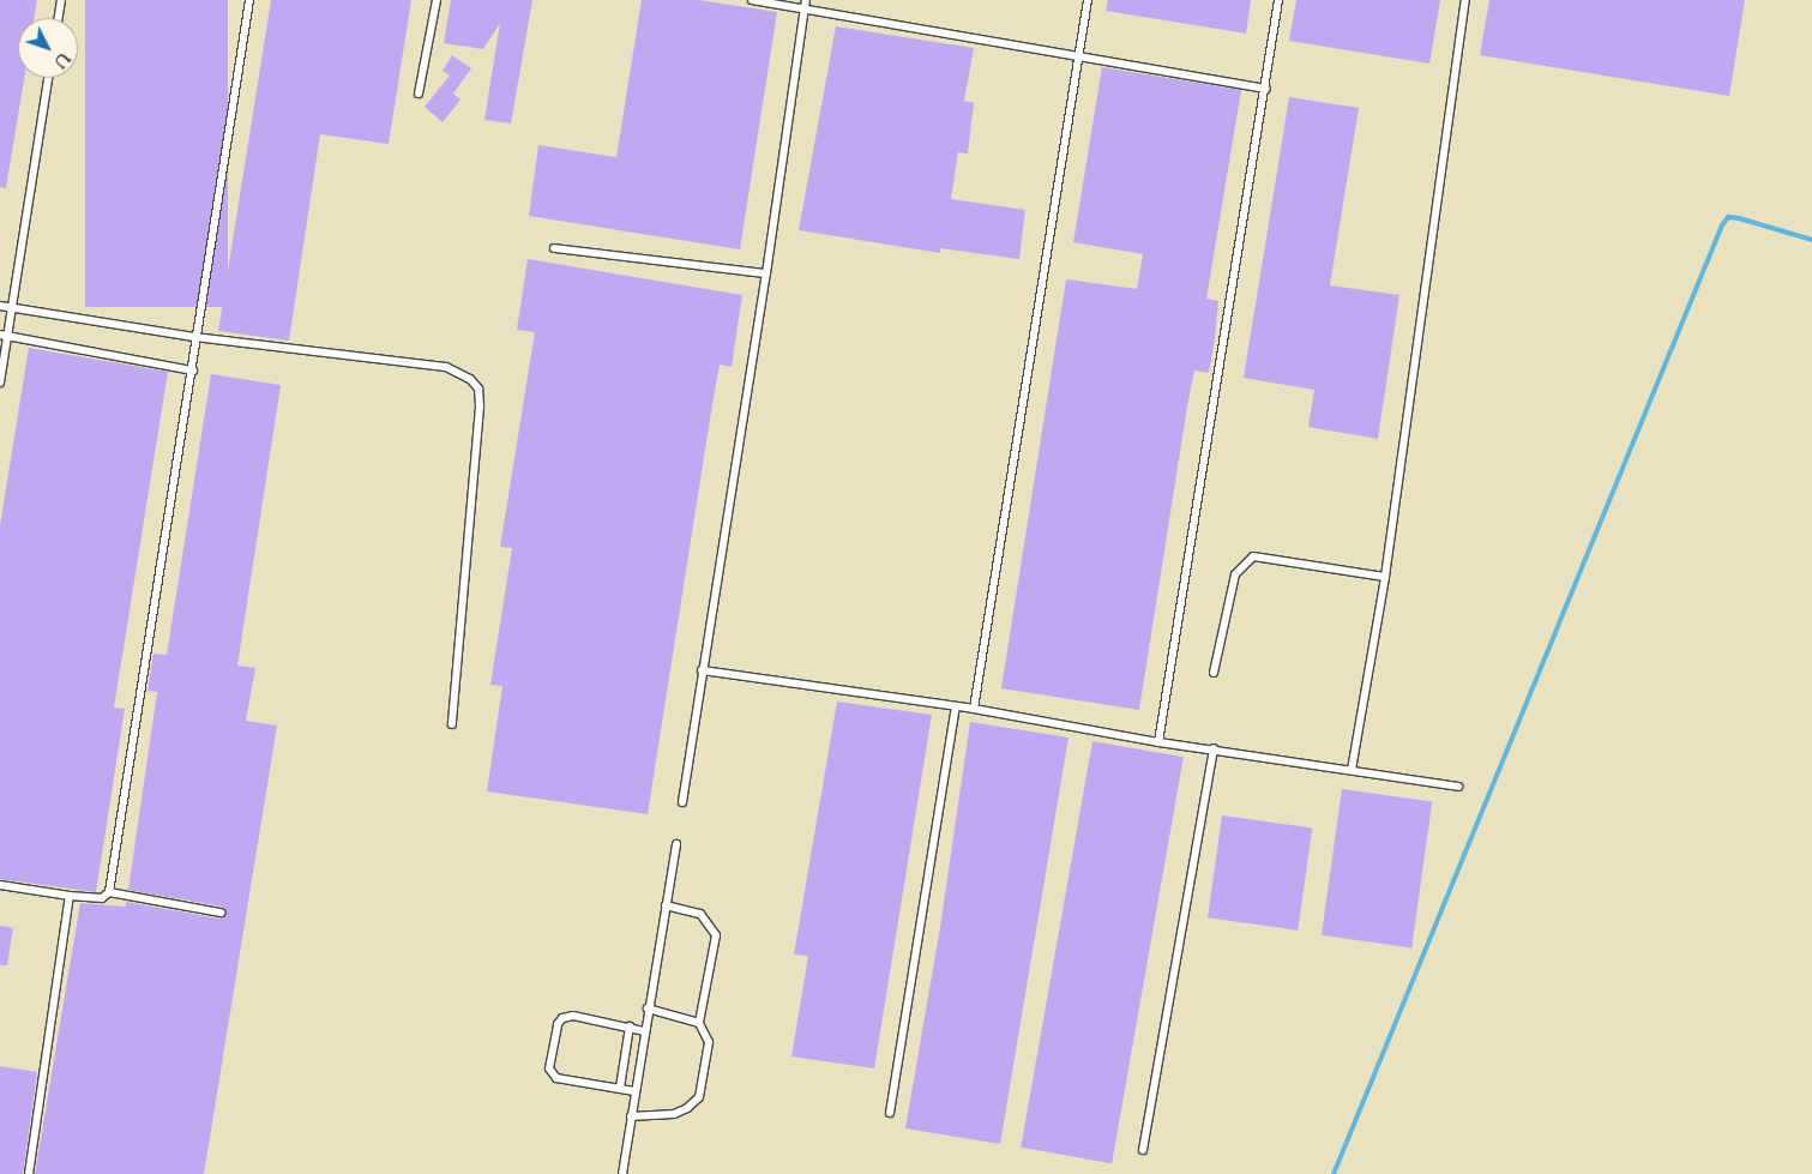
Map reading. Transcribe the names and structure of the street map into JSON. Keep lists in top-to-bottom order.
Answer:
{
  "north": "bottom right"
}
